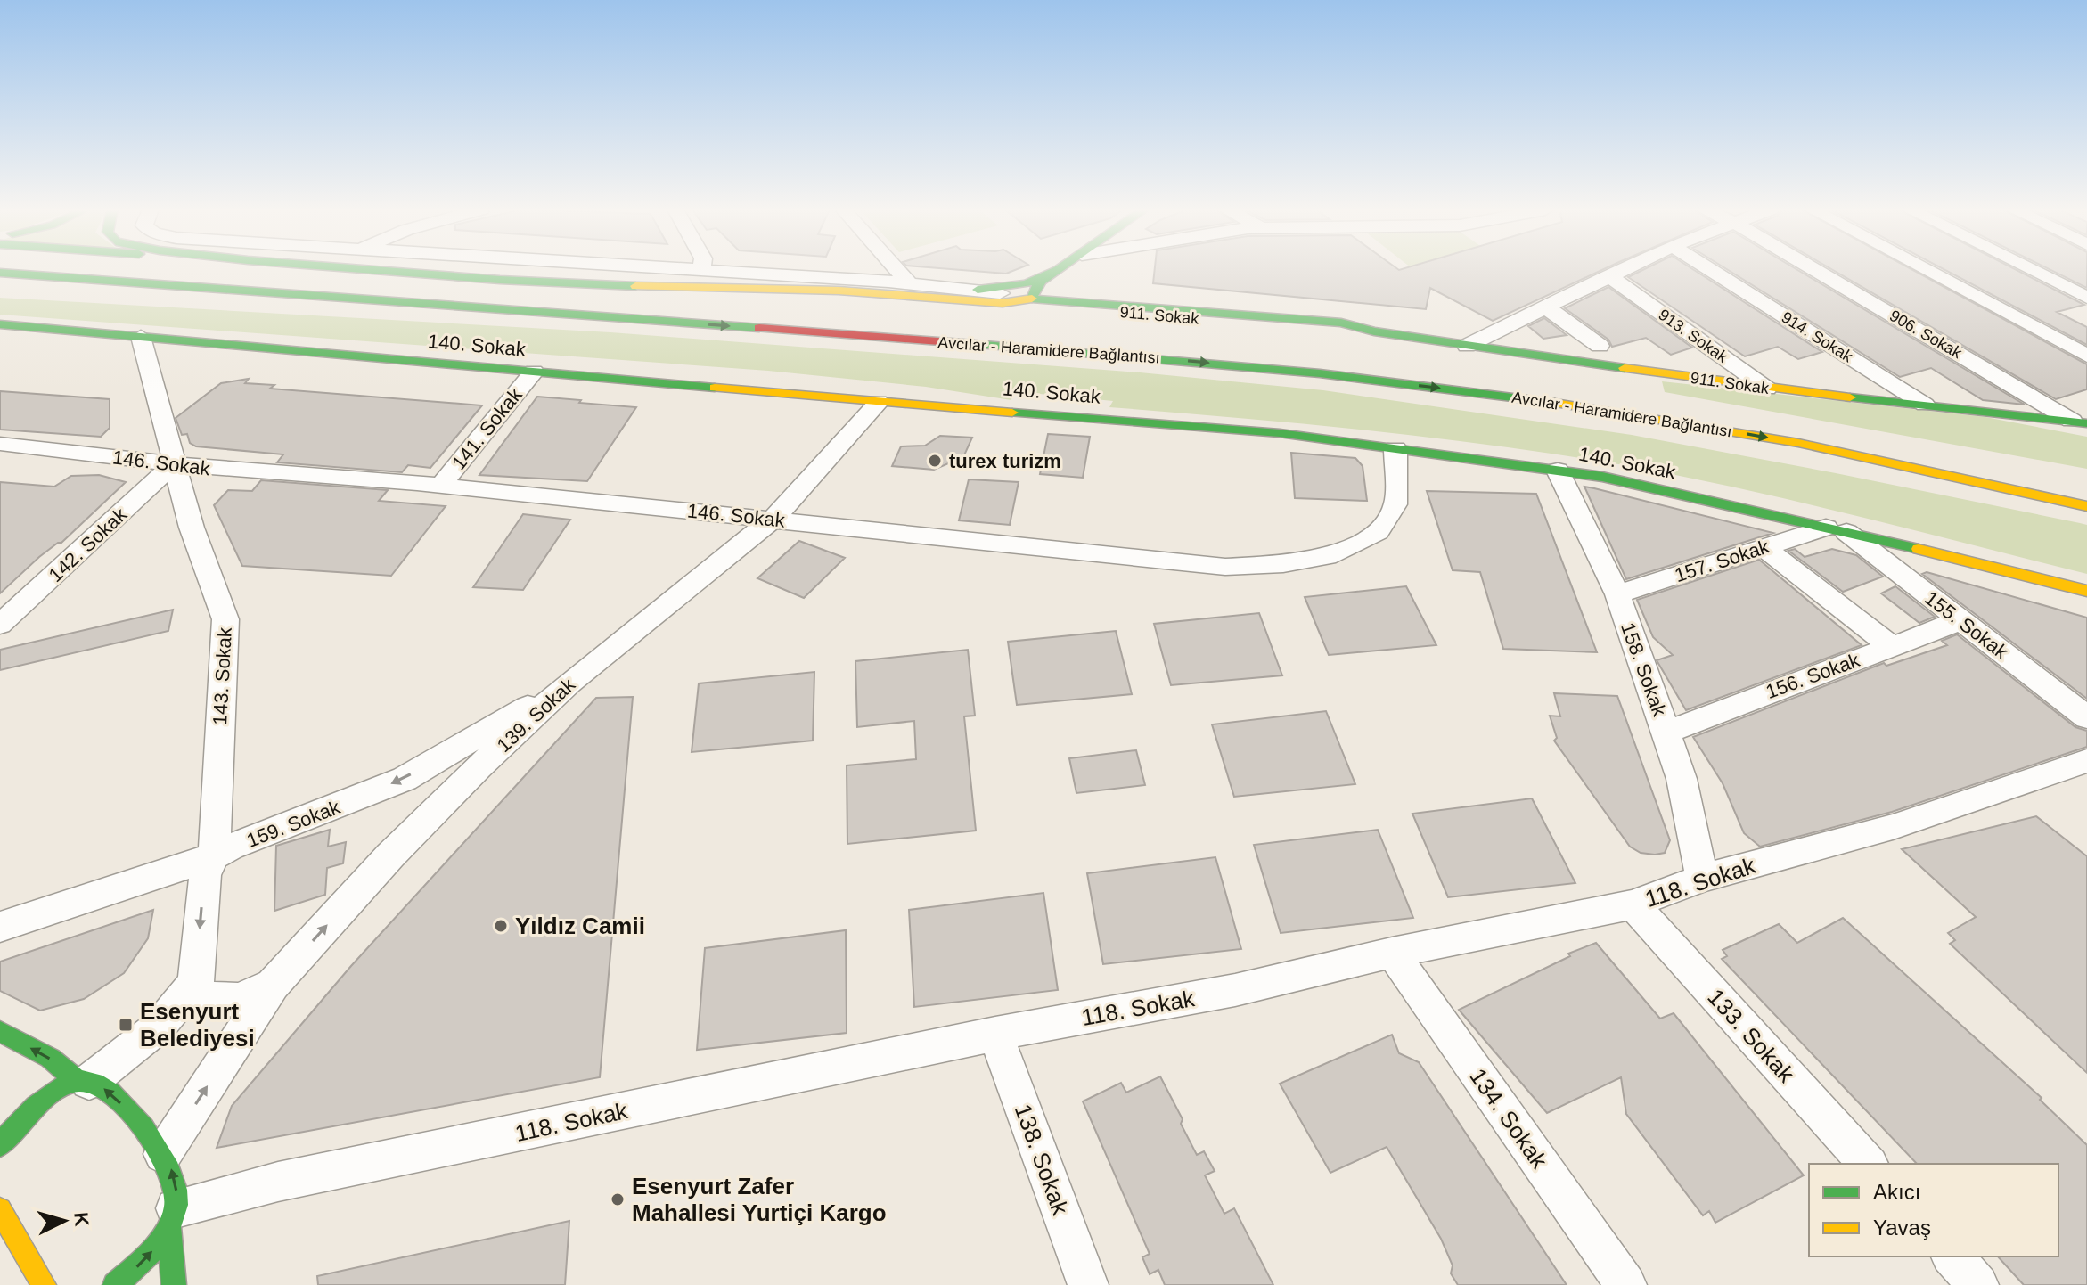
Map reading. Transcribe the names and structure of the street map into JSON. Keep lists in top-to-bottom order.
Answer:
{
  "streets": {
    "main road": ["911. Sokak", "140. Sokak", "Avcılar - Haramidere Bağlantısı"],
    "street": [
      "906. Sokak",
      "913. Sokak",
      "914. Sokak",
      "141. Sokak",
      "146. Sokak",
      "142. Sokak",
      "157. Sokak",
      "155. Sokak",
      "158. Sokak",
      "156. Sokak",
      "143. Sokak",
      "139. Sokak",
      "159. Sokak",
      "118. Sokak",
      "133. Sokak",
      "134. Sokak",
      "138. Sokak"
    ]
  },
  "crossings": [
    ["911. Sokak", "906. Sokak"],
    ["911. Sokak", "913. Sokak"],
    ["911. Sokak", "914. Sokak"],
    ["140. Sokak", "141. Sokak"],
    ["140. Sokak", "146. Sokak"],
    ["140. Sokak", "157. Sokak"],
    ["140. Sokak", "155. Sokak"],
    ["140. Sokak", "158. Sokak"],
    ["140. Sokak", "143. Sokak"],
    ["140. Sokak", "139. Sokak"],
    ["141. Sokak", "146. Sokak"],
    ["146. Sokak", "142. Sokak"],
    ["146. Sokak", "143. Sokak"],
    ["146. Sokak", "139. Sokak"],
    ["142. Sokak", "143. Sokak"],
    ["157. Sokak", "155. Sokak"],
    ["157. Sokak", "158. Sokak"],
    ["155. Sokak", "156. Sokak"],
    ["158. Sokak", "156. Sokak"],
    ["158. Sokak", "118. Sokak"],
    ["143. Sokak", "139. Sokak"],
    ["143. Sokak", "159. Sokak"],
    ["139. Sokak", "159. Sokak"],
    ["118. Sokak", "133. Sokak"],
    ["118. Sokak", "134. Sokak"],
    ["118. Sokak", "138. Sokak"]
  ],
  "one_way": ["159. Sokak"],
  "places": {
    "other": ["turex turizm", "Yıldız Camii", "Esenyurt Zafer Mahallesi Yurtiçi Kargo"],
    "transit": ["Esenyurt Belediyesi"]
  },
  "legend": ["Akıcı", "Yavaş"],
  "north": "right"
}
